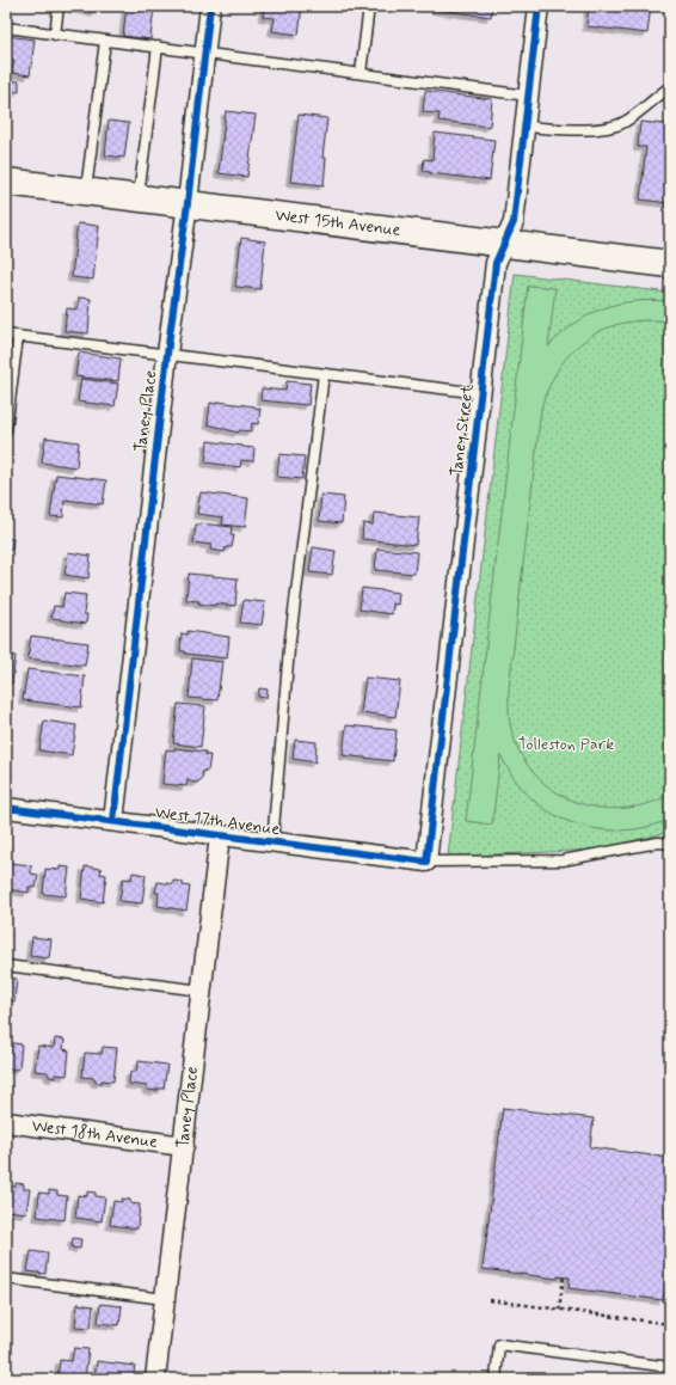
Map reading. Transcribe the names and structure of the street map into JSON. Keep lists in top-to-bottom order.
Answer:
{
  "streets": {
    "main road": ["West 15th Avenue"],
    "street": [
      "Taney Place",
      "Taney Street",
      "West 17th Avenue",
      "West 18th Avenue"
    ]
  },
  "crossings": [
    ["West 15th Avenue", "Taney Place"],
    ["West 15th Avenue", "Taney Street"],
    ["Taney Place", "West 17th Avenue"],
    ["Taney Place", "West 18th Avenue"],
    ["Taney Street", "West 17th Avenue"]
  ],
  "parks": ["Tolleston Park"]
}
